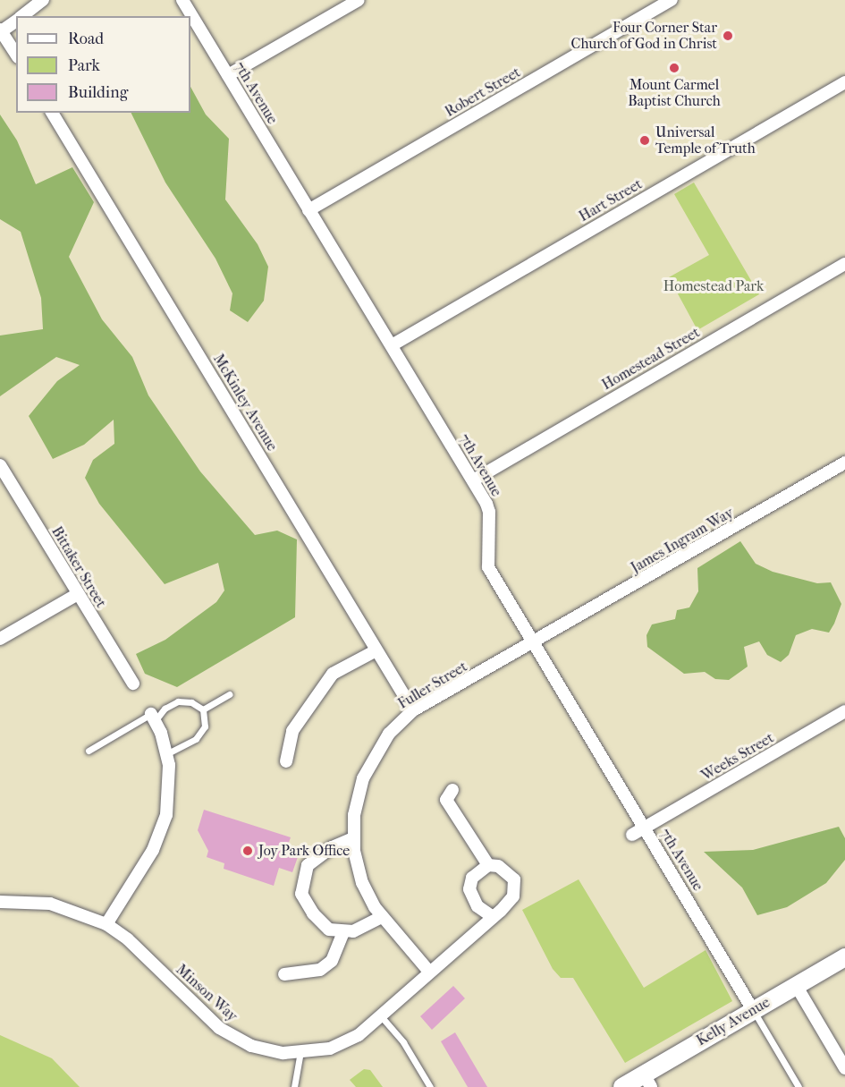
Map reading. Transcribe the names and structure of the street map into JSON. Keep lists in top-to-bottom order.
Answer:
{
  "streets": {
    "main road": ["Kelly Avenue"],
    "street": [
      "Robert Street",
      "7th Avenue",
      "Hart Street",
      "Homestead Street",
      "McKinley Avenue",
      "James Ingram Way",
      "Bittaker Street",
      "Fuller Street",
      "Weeks Street",
      "Minson Way"
    ]
  },
  "crossings": [
    ["Robert Street", "7th Avenue"],
    ["7th Avenue", "Hart Street"],
    ["7th Avenue", "Homestead Street"],
    ["7th Avenue", "James Ingram Way"],
    ["7th Avenue", "Fuller Street"],
    ["7th Avenue", "Weeks Street"],
    ["7th Avenue", "Kelly Avenue"],
    ["McKinley Avenue", "Fuller Street"],
    ["James Ingram Way", "Fuller Street"],
    ["Fuller Street", "Minson Way"]
  ],
  "parks": ["Homestead Park"],
  "places": [
    "Four Corner Star Church of God in Christ",
    "Mount Carmel Baptist Church",
    "Universal Temple of Truth",
    "Joy Park Office"
  ],
  "legend": ["Road", "Park", "Building"]
}
